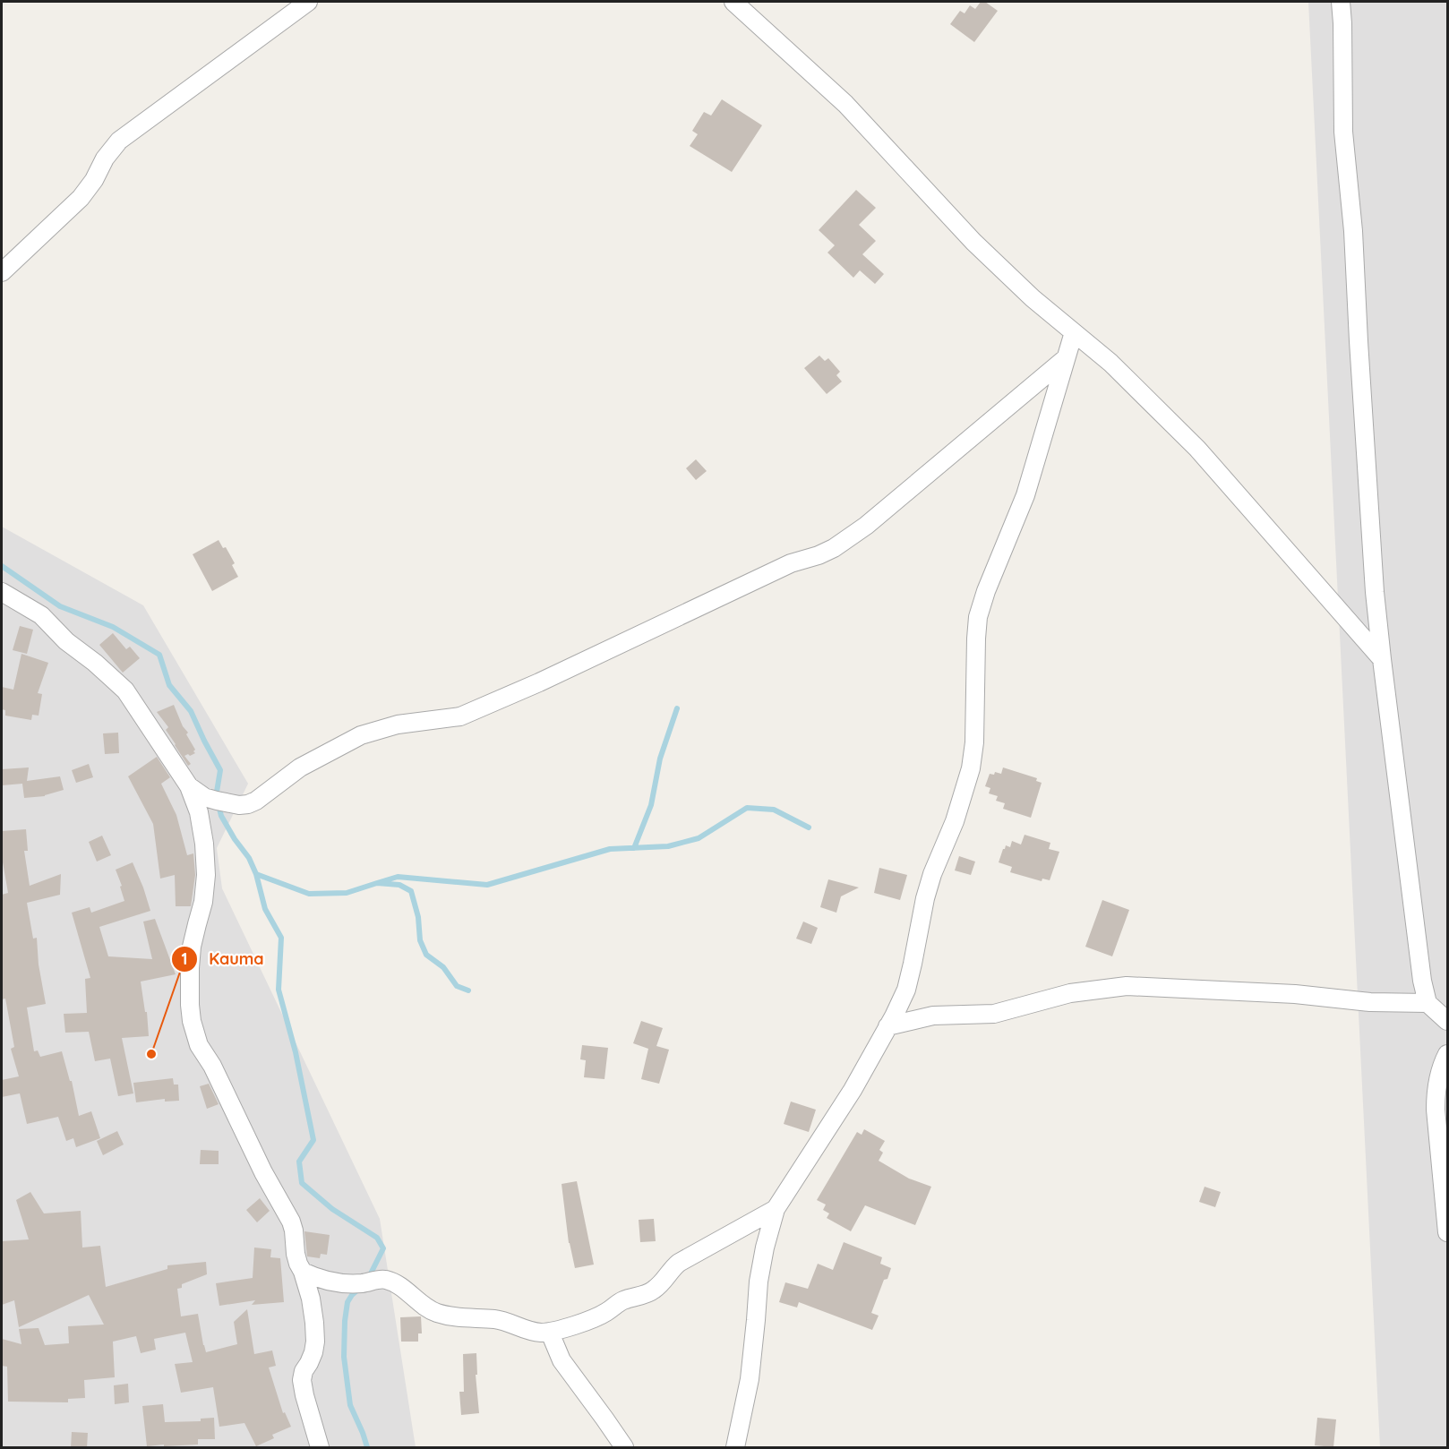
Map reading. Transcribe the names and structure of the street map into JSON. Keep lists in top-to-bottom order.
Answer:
{
  "places": ["Kauma"]
}
